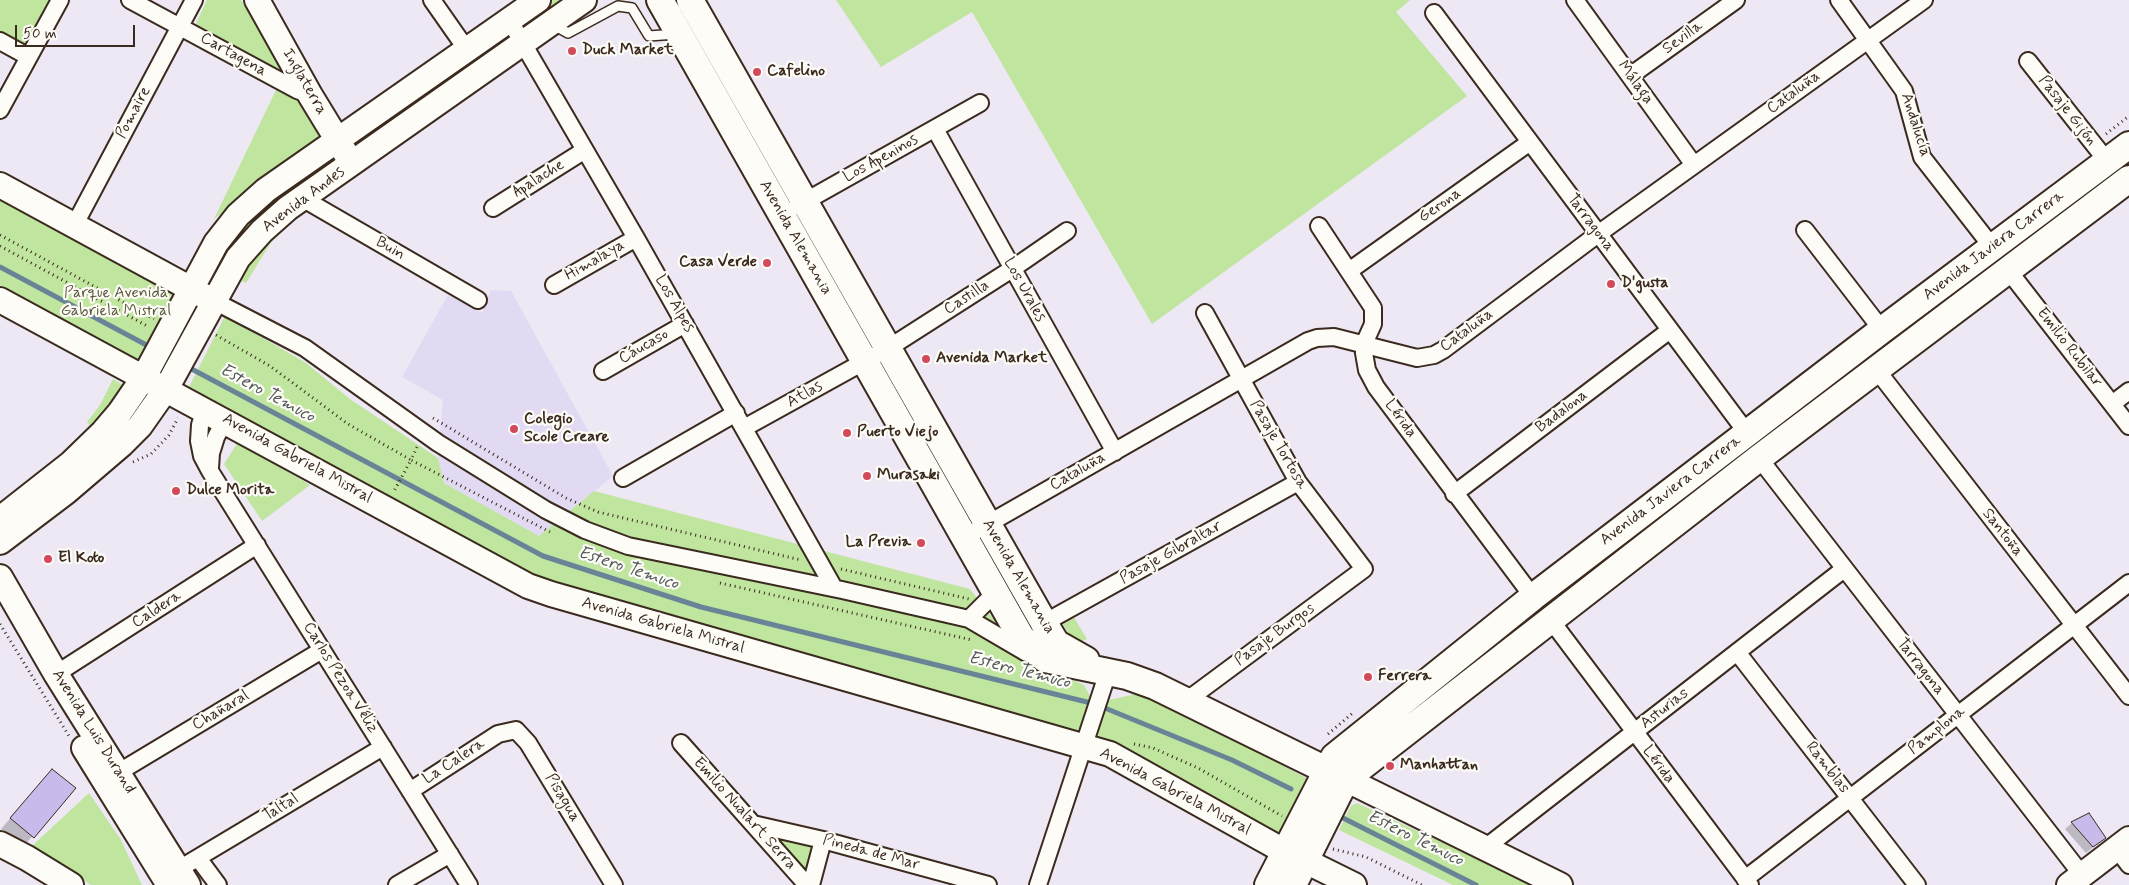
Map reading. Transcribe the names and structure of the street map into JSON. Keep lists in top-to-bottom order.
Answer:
{
  "streets": {
    "main road": ["Avenida Alemania", "Avenida Javiera Carrera"],
    "street": [
      "Sevilla",
      "Cartagena",
      "Inglaterra",
      "Málaga",
      "Cataluña",
      "Pasaje Gijón",
      "Pomaire",
      "Andalucía",
      "Los Apeninos",
      "Apalache",
      "Avenida Andes",
      "Gerona",
      "Tarragona",
      "Buin",
      "Himalaya",
      "Los Urales",
      "Castilla",
      "Los Alpes",
      "Cáucaso",
      "Emilio Rubilar",
      "Atlas",
      "Badalona",
      "Lérida",
      "Pasaje Tortosa",
      "Avenida Gabriela Mistral",
      "Santoña",
      "Pasaje Gibraltar",
      "Caldera",
      "Pasaje Burgos",
      "Carlos Pezoa Véliz",
      "Asturias",
      "Chañaral",
      "Pamplona",
      "Avenida Luis Durand",
      "La Calera",
      "Ramblas",
      "Pisagua",
      "Taltal",
      "Emilio Nualart Serra",
      "Pineda de Mar"
    ]
  },
  "crossings": [
    ["Sevilla", "Málaga"],
    ["Cartagena", "Inglaterra"],
    ["Cartagena", "Pomaire"],
    ["Inglaterra", "Avenida Andes"],
    ["Málaga", "Cataluña"],
    ["Cataluña", "Andalucía"],
    ["Cataluña", "Tarragona"],
    ["Cataluña", "Avenida Alemania"],
    ["Cataluña", "Los Urales"],
    ["Cataluña", "Lérida"],
    ["Cataluña", "Pasaje Tortosa"],
    ["Pasaje Gijón", "Avenida Javiera Carrera"],
    ["Andalucía", "Avenida Javiera Carrera"],
    ["Los Apeninos", "Avenida Alemania"],
    ["Los Apeninos", "Los Urales"],
    ["Apalache", "Los Alpes"],
    ["Avenida Andes", "Buin"],
    ["Avenida Andes", "Los Alpes"],
    ["Avenida Andes", "Avenida Gabriela Mistral"],
    ["Gerona", "Tarragona"],
    ["Gerona", "Lérida"],
    ["Tarragona", "Avenida Javiera Carrera"],
    ["Tarragona", "Badalona"],
    ["Tarragona", "Asturias"],
    ["Tarragona", "Pamplona"],
    ["Avenida Alemania", "Castilla"],
    ["Avenida Alemania", "Atlas"],
    ["Avenida Alemania", "Pasaje Gibraltar"],
    ["Avenida Javiera Carrera", "Emilio Rubilar"],
    ["Avenida Javiera Carrera", "Lérida"],
    ["Avenida Javiera Carrera", "Avenida Gabriela Mistral"],
    ["Avenida Javiera Carrera", "Santoña"],
    ["Himalaya", "Los Alpes"],
    ["Los Urales", "Castilla"],
    ["Castilla", "Atlas"],
    ["Los Alpes", "Cáucaso"],
    ["Los Alpes", "Atlas"],
    ["Badalona", "Lérida"],
    ["Lérida", "Asturias"],
    ["Lérida", "Pamplona"],
    ["Pasaje Tortosa", "Pasaje Gibraltar"],
    ["Pasaje Tortosa", "Pasaje Burgos"],
    ["Avenida Gabriela Mistral", "Carlos Pezoa Véliz"],
    ["Santoña", "Pamplona"],
    ["Caldera", "Carlos Pezoa Véliz"],
    ["Caldera", "Avenida Luis Durand"],
    ["Carlos Pezoa Véliz", "Chañaral"],
    ["Carlos Pezoa Véliz", "La Calera"],
    ["Carlos Pezoa Véliz", "Taltal"],
    ["Asturias", "Ramblas"],
    ["Chañaral", "Avenida Luis Durand"],
    ["Pamplona", "Ramblas"],
    ["Avenida Luis Durand", "Taltal"],
    ["La Calera", "Pisagua"],
    ["Emilio Nualart Serra", "Pineda de Mar"]
  ],
  "water": ["Estero Temuco"],
  "parks": ["Parque Avenida Gabriela Mistral"],
  "places": [
    "Duck Market",
    "Cafelino",
    "Casa Verde",
    "D'gusta",
    "Avenida Market",
    "Colegio Scole Creare",
    "Puerto Viejo",
    "Murasaki",
    "Dulce Morita",
    "La Previa",
    "El Koto",
    "Ferrera",
    "Manhattan"
  ],
  "scale_bar": "50 m"
}
